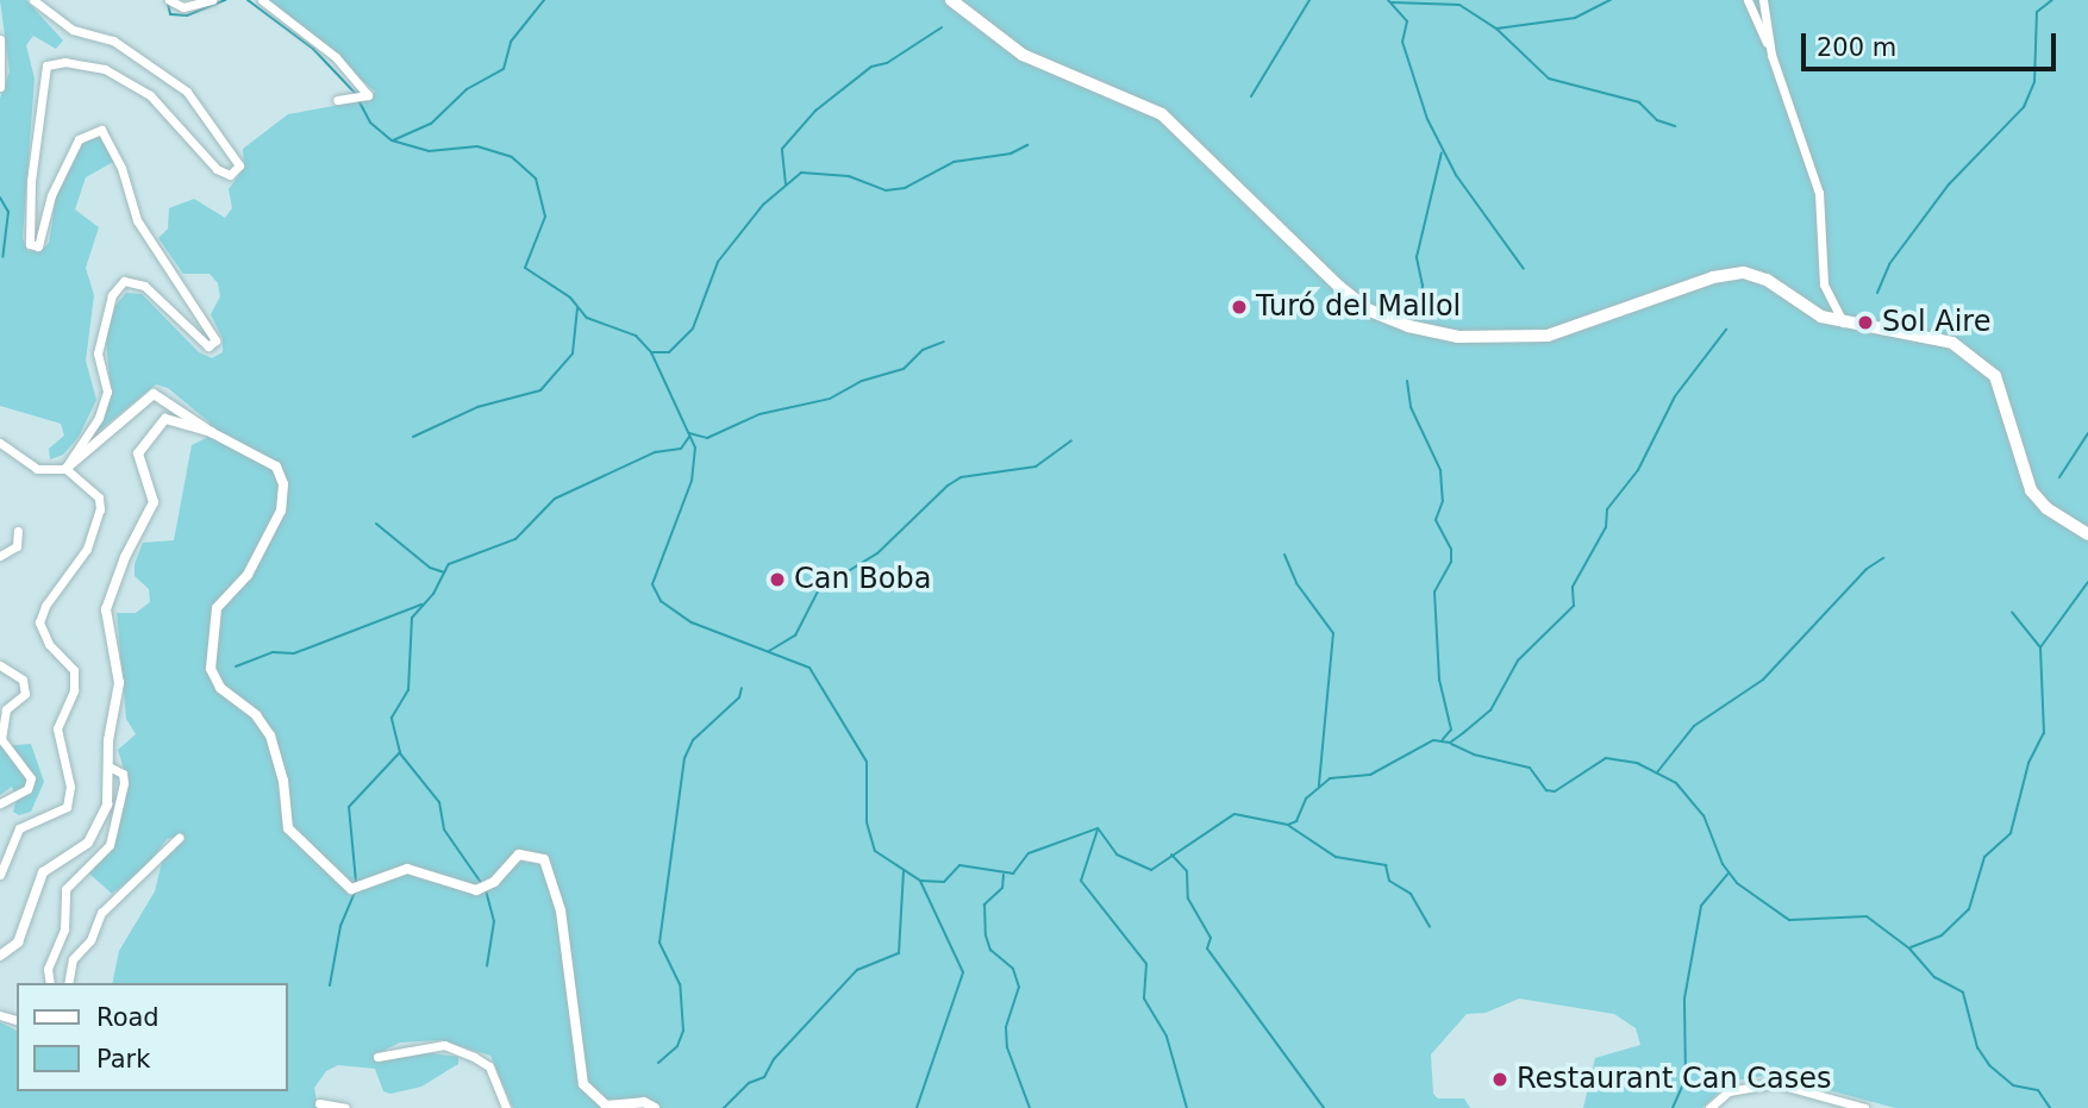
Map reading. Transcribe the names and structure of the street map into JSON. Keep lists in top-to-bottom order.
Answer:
{
  "places": [
    "Turó del Mallol",
    "Sol Aire",
    "Can Boba",
    "Restaurant Can Cases"
  ],
  "legend": ["Road", "Park"],
  "scale_bar": "200 m"
}
